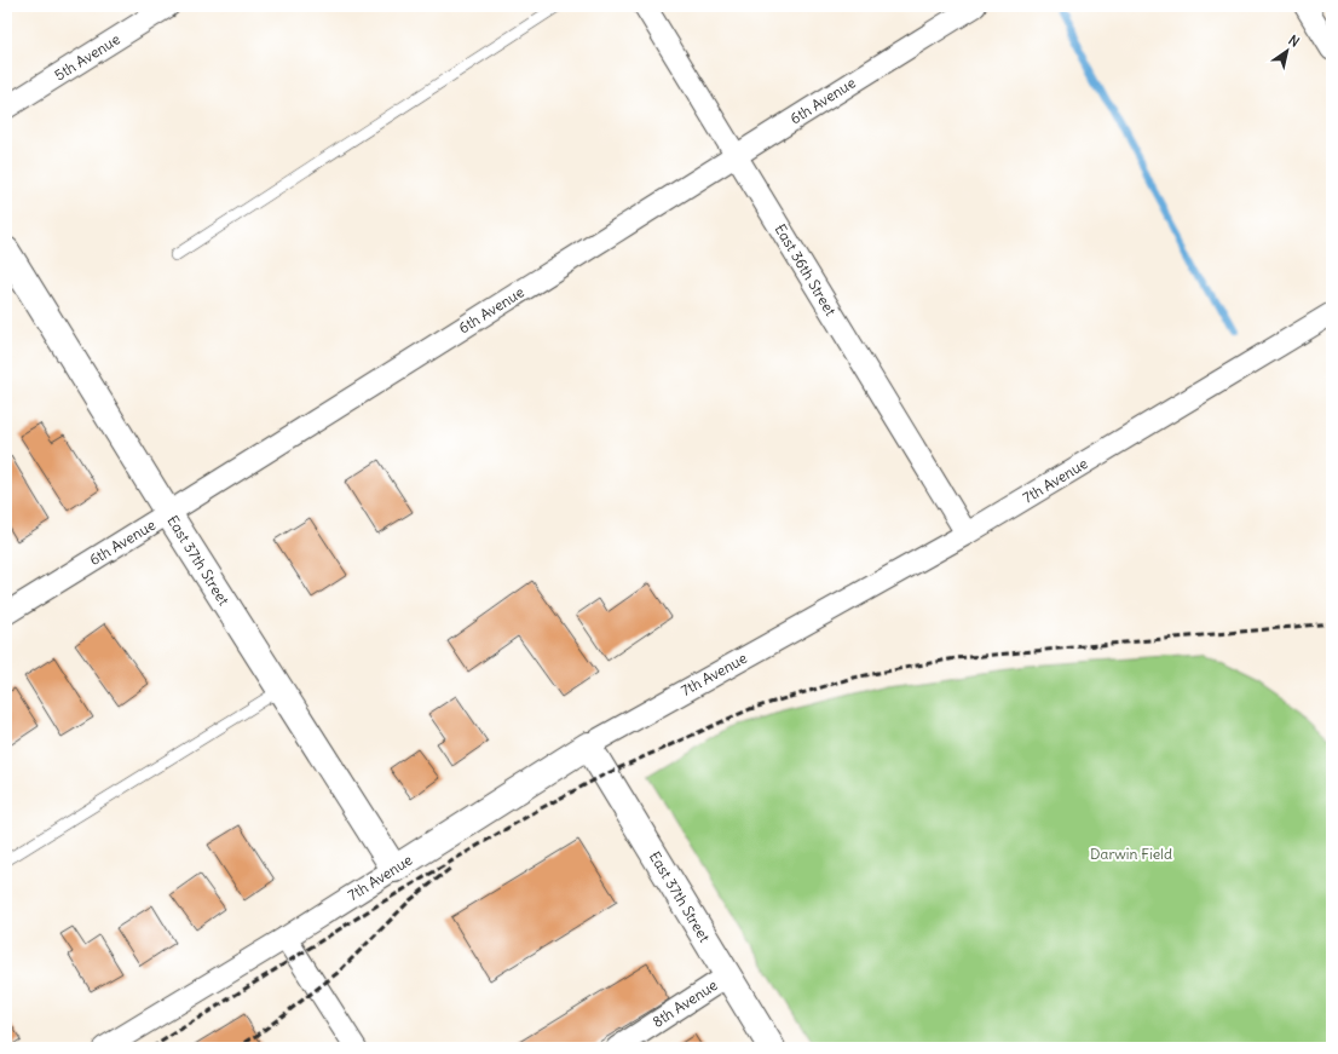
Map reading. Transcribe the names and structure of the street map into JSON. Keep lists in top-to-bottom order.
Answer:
{
  "streets": {
    "street": [
      "5th Avenue",
      "6th Avenue",
      "East 36th Street",
      "7th Avenue",
      "East 37th Street",
      "8th Avenue"
    ]
  },
  "crossings": [
    ["6th Avenue", "East 36th Street"],
    ["6th Avenue", "East 37th Street"],
    ["East 36th Street", "7th Avenue"],
    ["7th Avenue", "East 37th Street"],
    ["East 37th Street", "8th Avenue"]
  ],
  "parks": ["Darwin Field"],
  "north": "top right"
}
